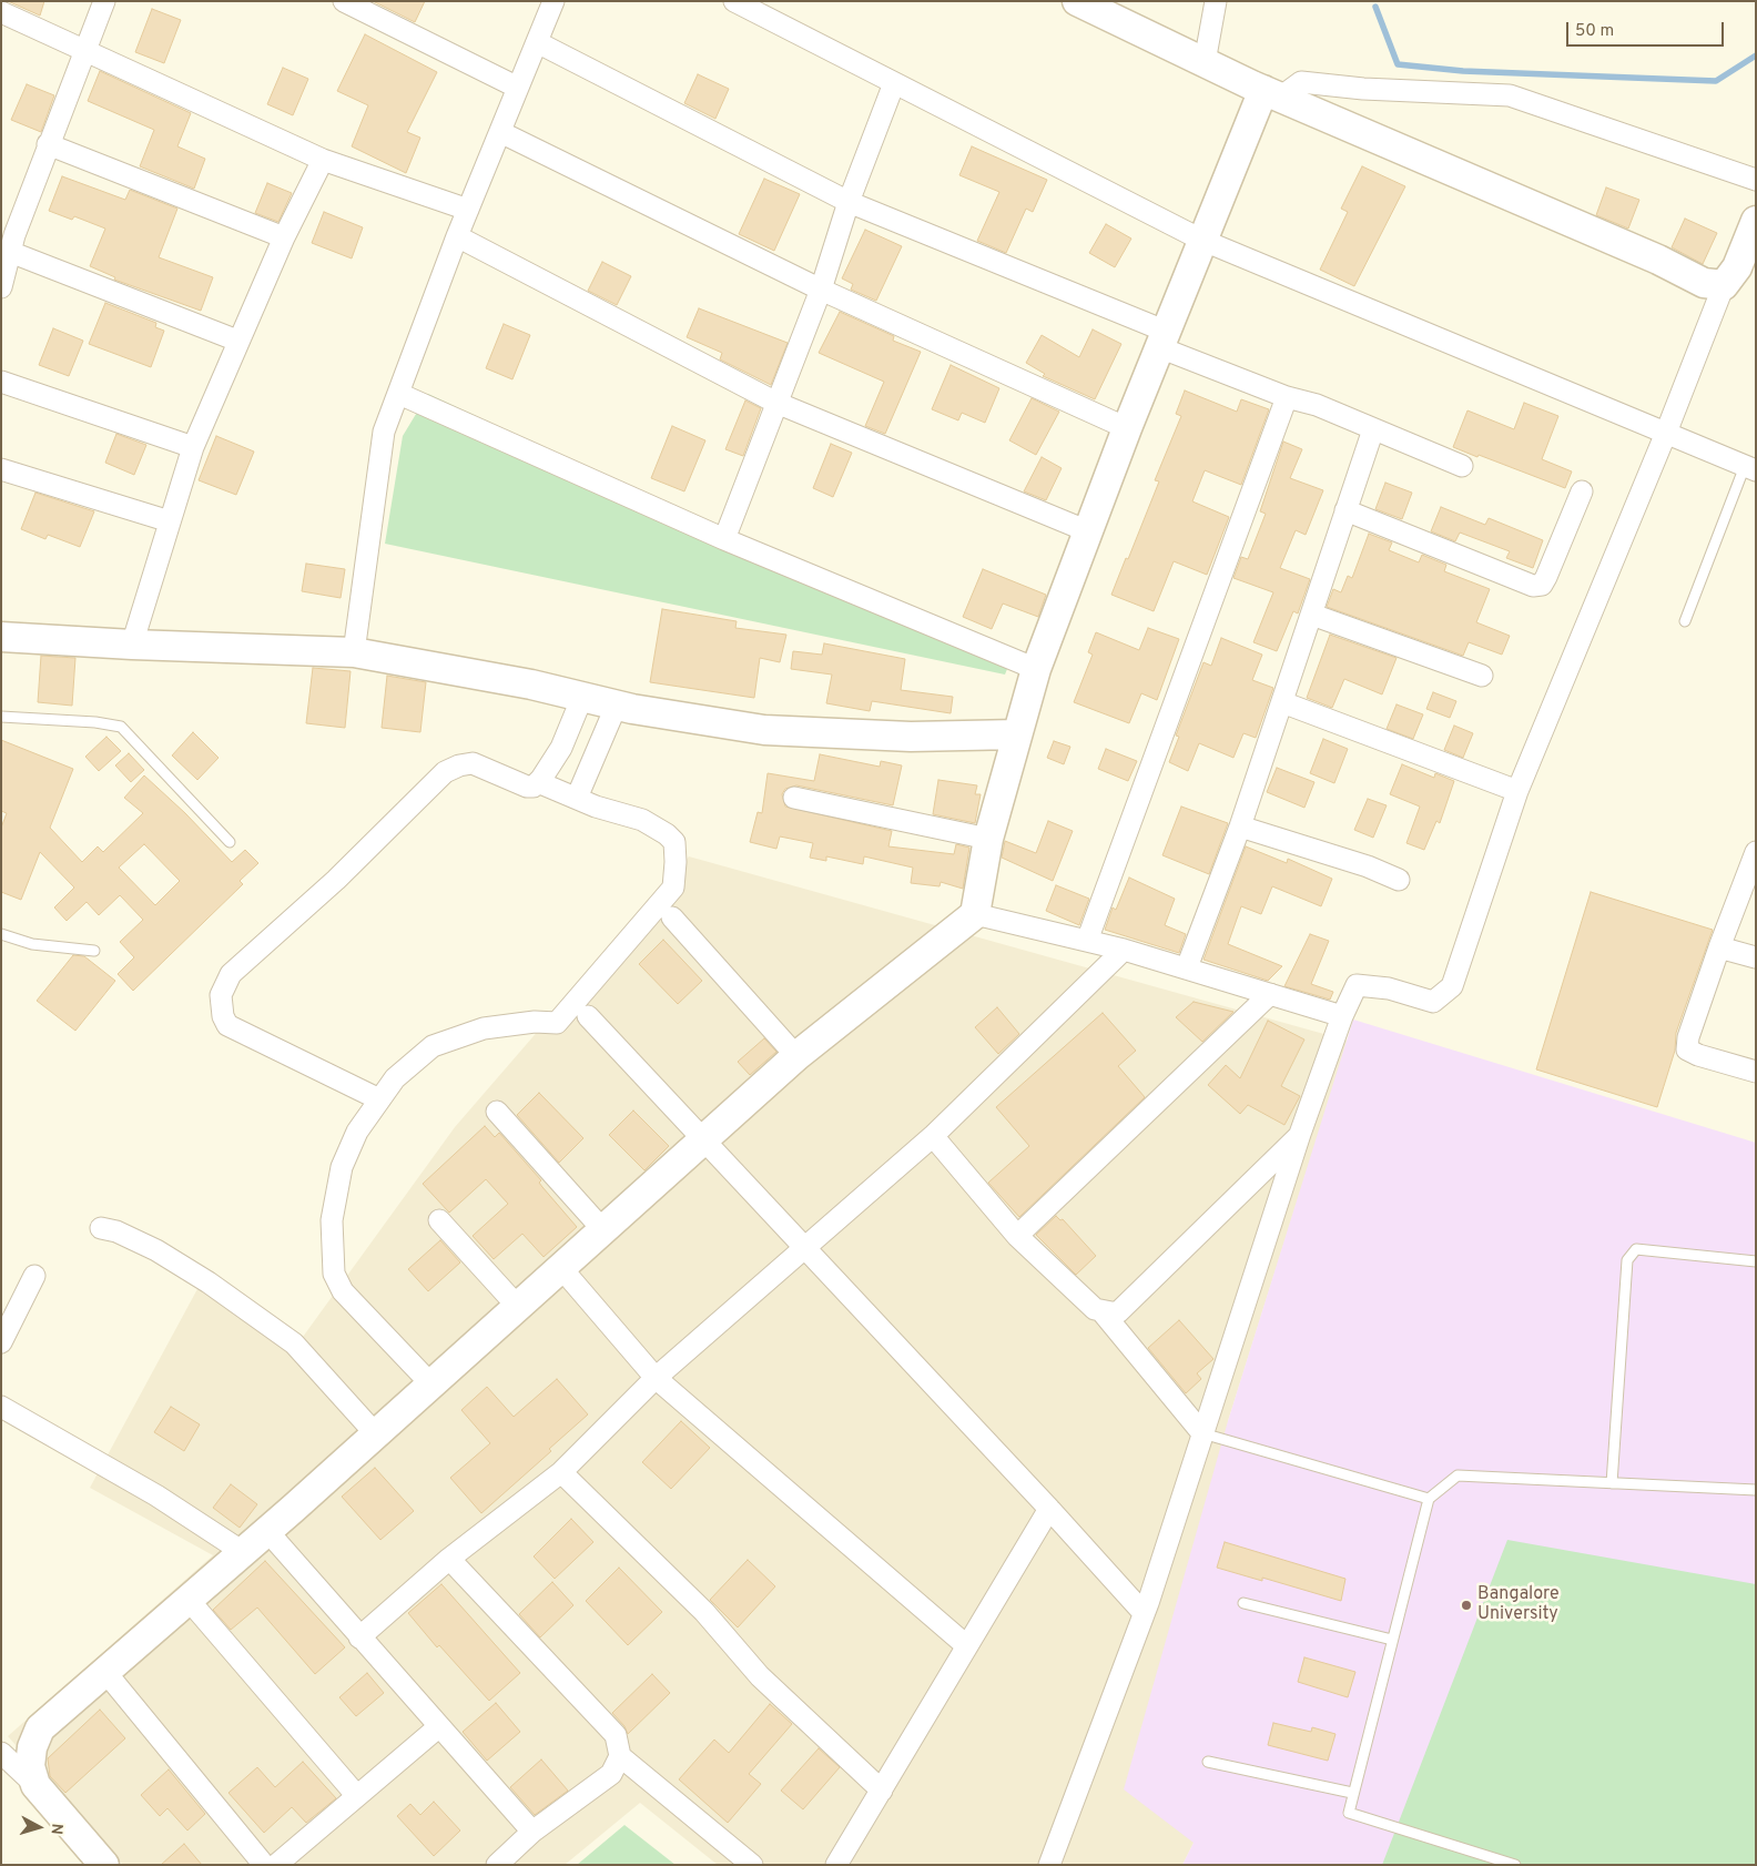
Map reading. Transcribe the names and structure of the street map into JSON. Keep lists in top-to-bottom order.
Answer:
{
  "places": ["Bangalore University"],
  "scale_bar": "50 m",
  "north": "right"
}
